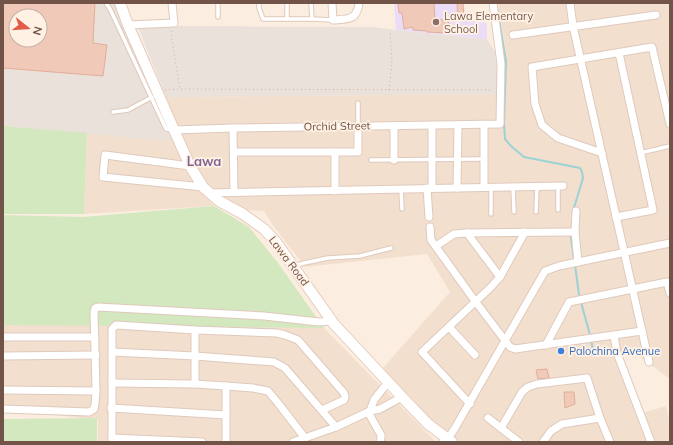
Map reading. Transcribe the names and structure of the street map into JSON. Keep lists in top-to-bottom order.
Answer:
{
  "streets": {
    "main road": ["Lawa Road"],
    "street": ["Orchid Street"]
  },
  "crossings": [
    ["Orchid Street", "Lawa Road"]
  ],
  "districts": ["Lawa"],
  "places": ["Lawa Elementary School", "Palochina Avenue"],
  "north": "right"
}
